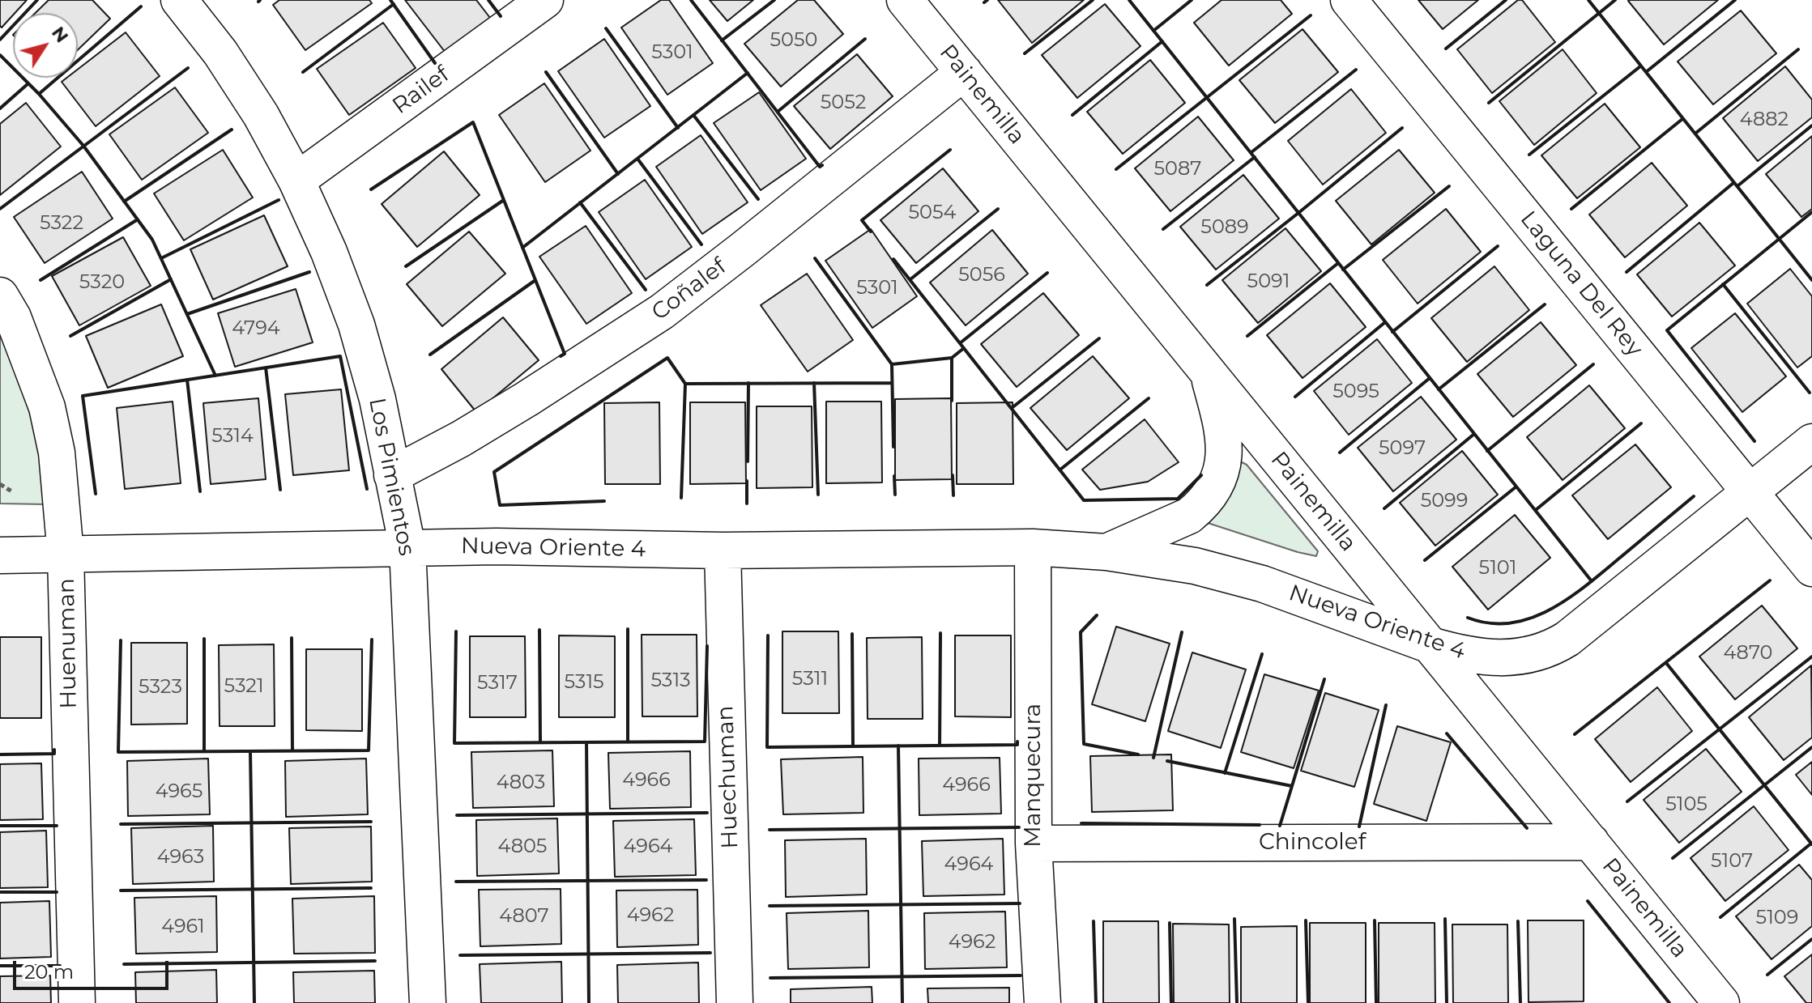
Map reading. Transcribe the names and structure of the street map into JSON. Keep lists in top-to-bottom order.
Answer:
{
  "streets": {
    "street": [
      "Railef",
      "Painemilla",
      "Laguna Del Rey",
      "Coñalef",
      "Los Pimientos",
      "Nueva Oriente 4",
      "Huenuman",
      "Manquecura",
      "Huechuman",
      "Chincolef"
    ]
  },
  "crossings": [
    ["Railef", "Los Pimientos"],
    ["Painemilla", "Coñalef"],
    ["Painemilla", "Nueva Oriente 4"],
    ["Painemilla", "Chincolef"],
    ["Laguna Del Rey", "Nueva Oriente 4"],
    ["Coñalef", "Los Pimientos"],
    ["Los Pimientos", "Nueva Oriente 4"],
    ["Nueva Oriente 4", "Huenuman"],
    ["Nueva Oriente 4", "Manquecura"],
    ["Nueva Oriente 4", "Huechuman"],
    ["Manquecura", "Chincolef"]
  ],
  "house_numbers": [
    "5050",
    "5301",
    "5052",
    "4882",
    "5087",
    "5054",
    "5322",
    "5089",
    "5056",
    "5091",
    "5320",
    "5301",
    "4794",
    "5095",
    "5314",
    "5097",
    "5099",
    "5101",
    "4870",
    "5311",
    "5313",
    "5315",
    "5317",
    "5321",
    "5323",
    "4966",
    "4803",
    "4966",
    "4965",
    "5105",
    "4805",
    "4964",
    "4963",
    "5107",
    "4964",
    "4962",
    "4807",
    "5109",
    "4961",
    "4962"
  ],
  "scale_bar": "20 m",
  "north": "top right"
}
